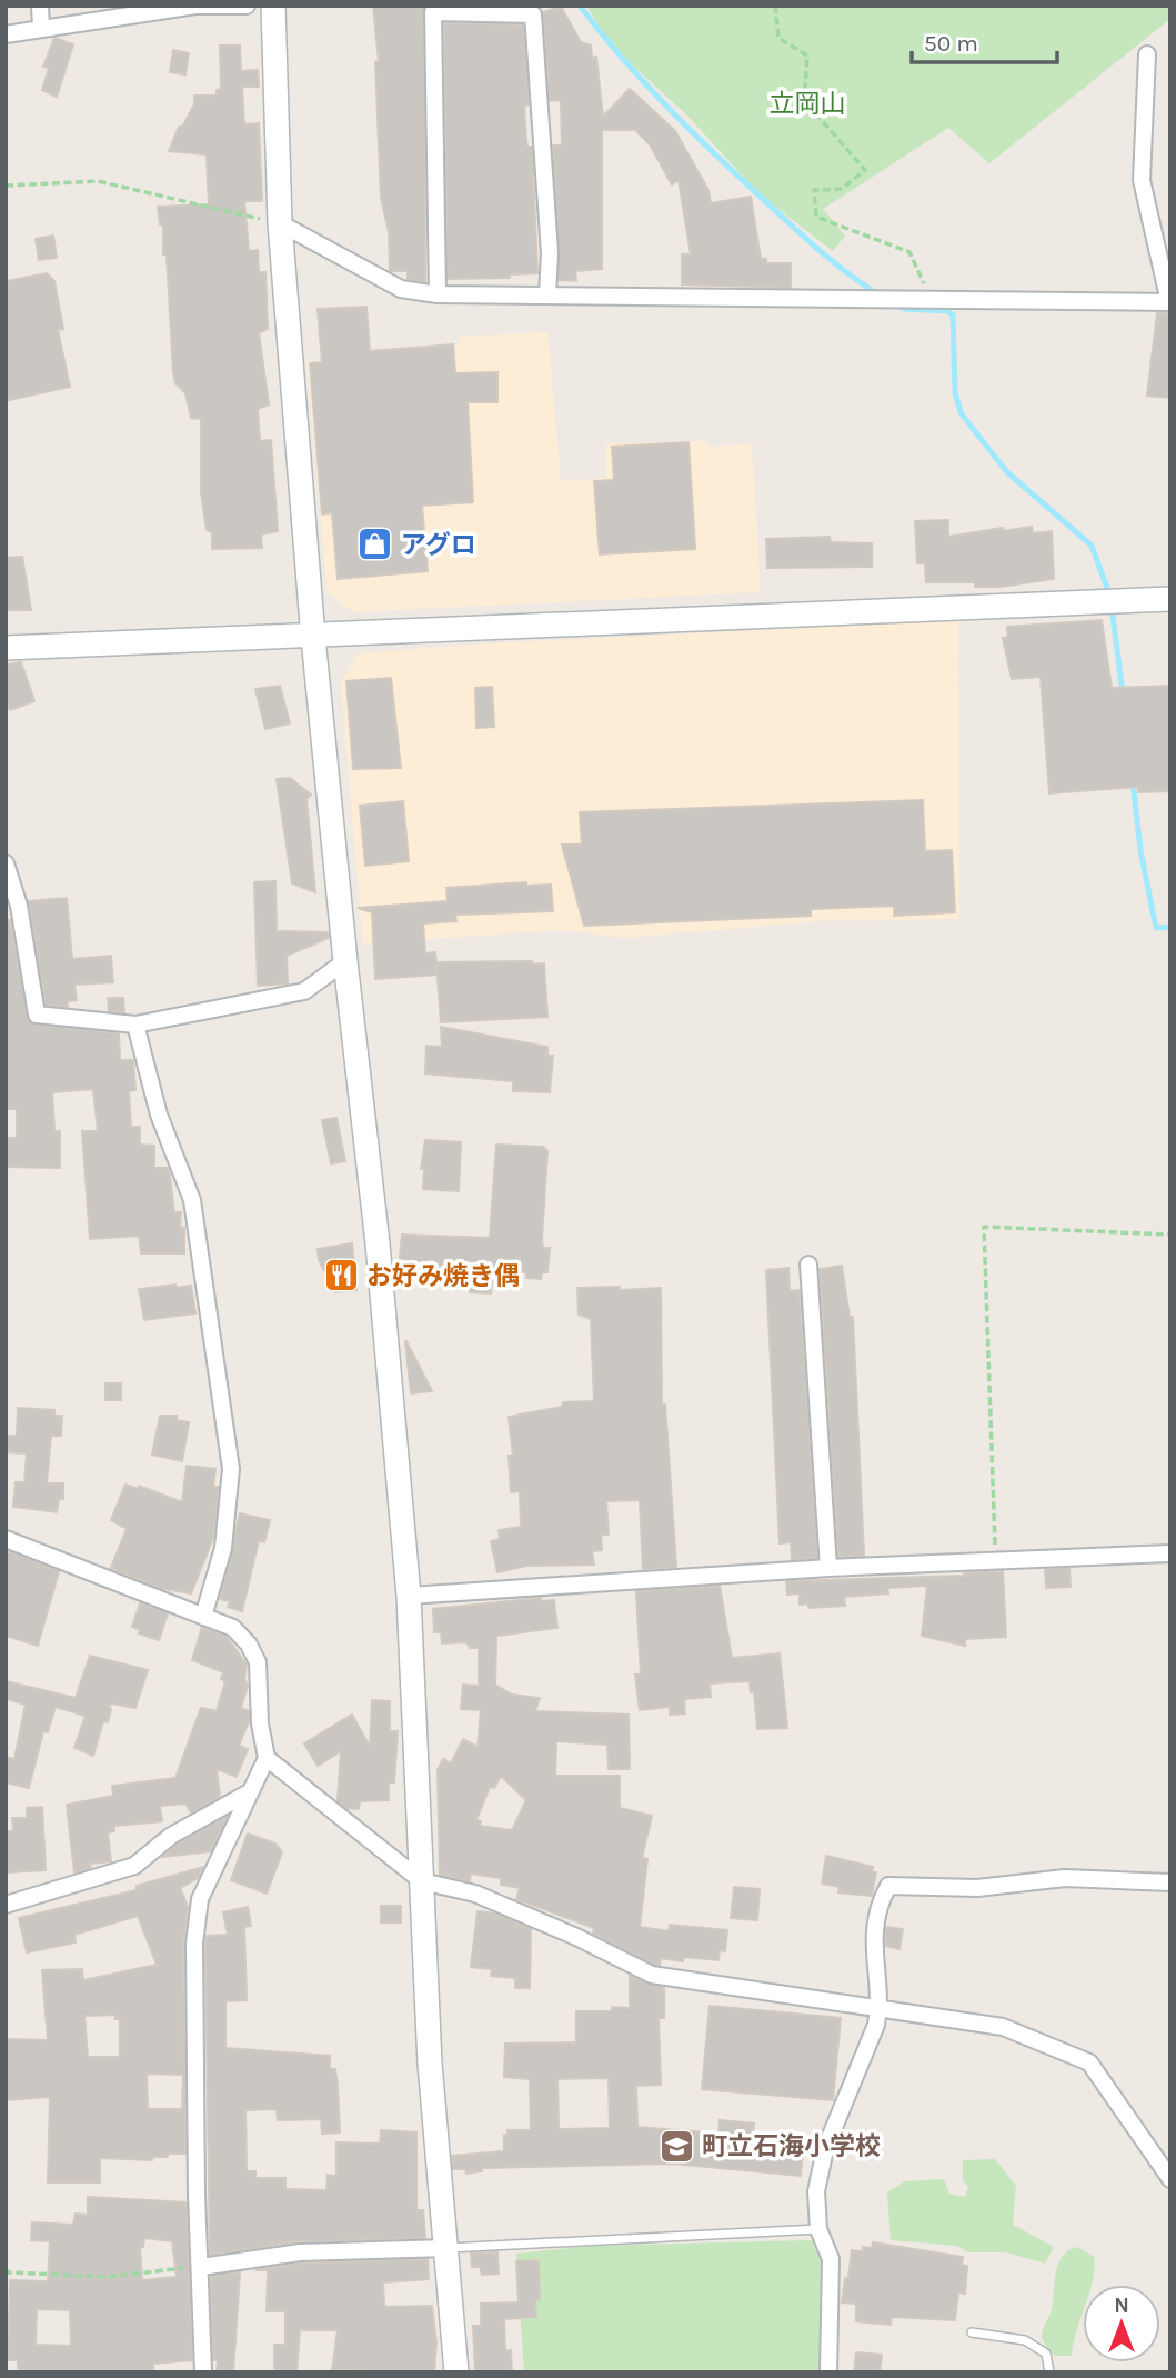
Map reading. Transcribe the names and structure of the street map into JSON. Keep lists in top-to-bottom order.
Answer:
{
  "parks": ["立岡山"],
  "places": {
    "shop": ["アグロ"],
    "restaurant": ["お好み焼き偶"],
    "school or university": ["町立石海小学校"]
  },
  "scale_bar": "50 m",
  "north": "top"
}
